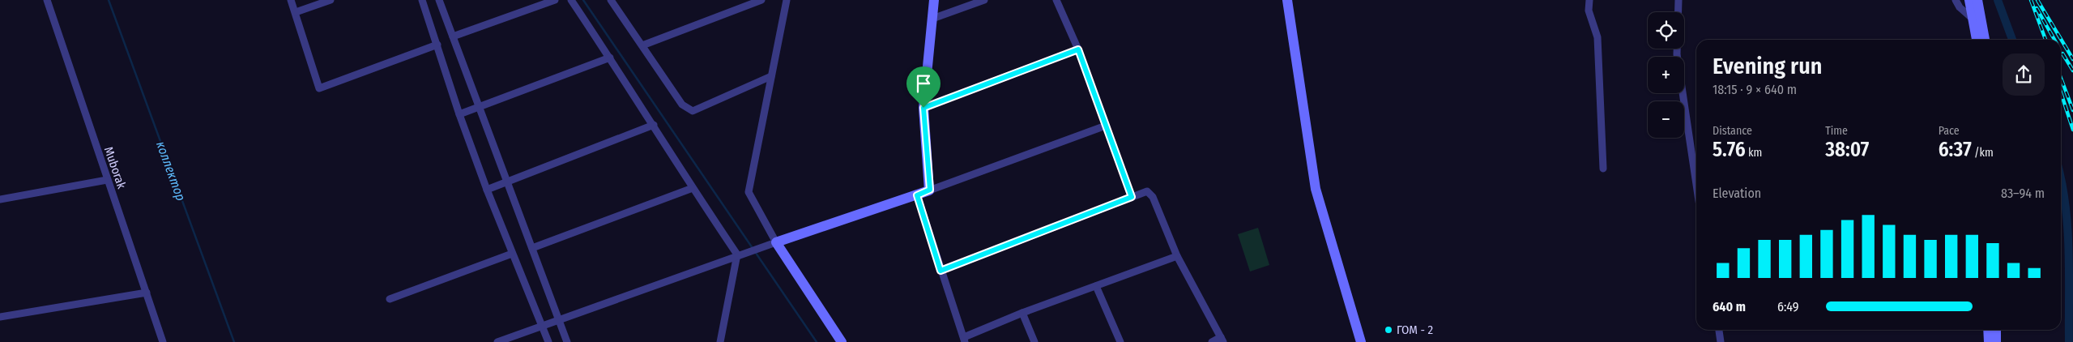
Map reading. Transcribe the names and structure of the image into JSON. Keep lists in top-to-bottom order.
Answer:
{
  "streets": {
    "street": ["Muborak"]
  },
  "water": ["коллектор"],
  "places": ["ГОМ - 2"],
  "page": {
    "map_buttons": ["+", "−"],
    "heading": ["Evening run", "18:15 · 9 × 640 m"],
    "stats": [
      ["Distance", "5.76 km"],
      ["Time", "38:07"],
      ["Pace", "6:37 /km"]
    ],
    "chart": ["Elevation", "83–94 m"],
    "list": [
      {
        "name": "640 m",
        "note": "6:49"
      }
    ]
  }
}
